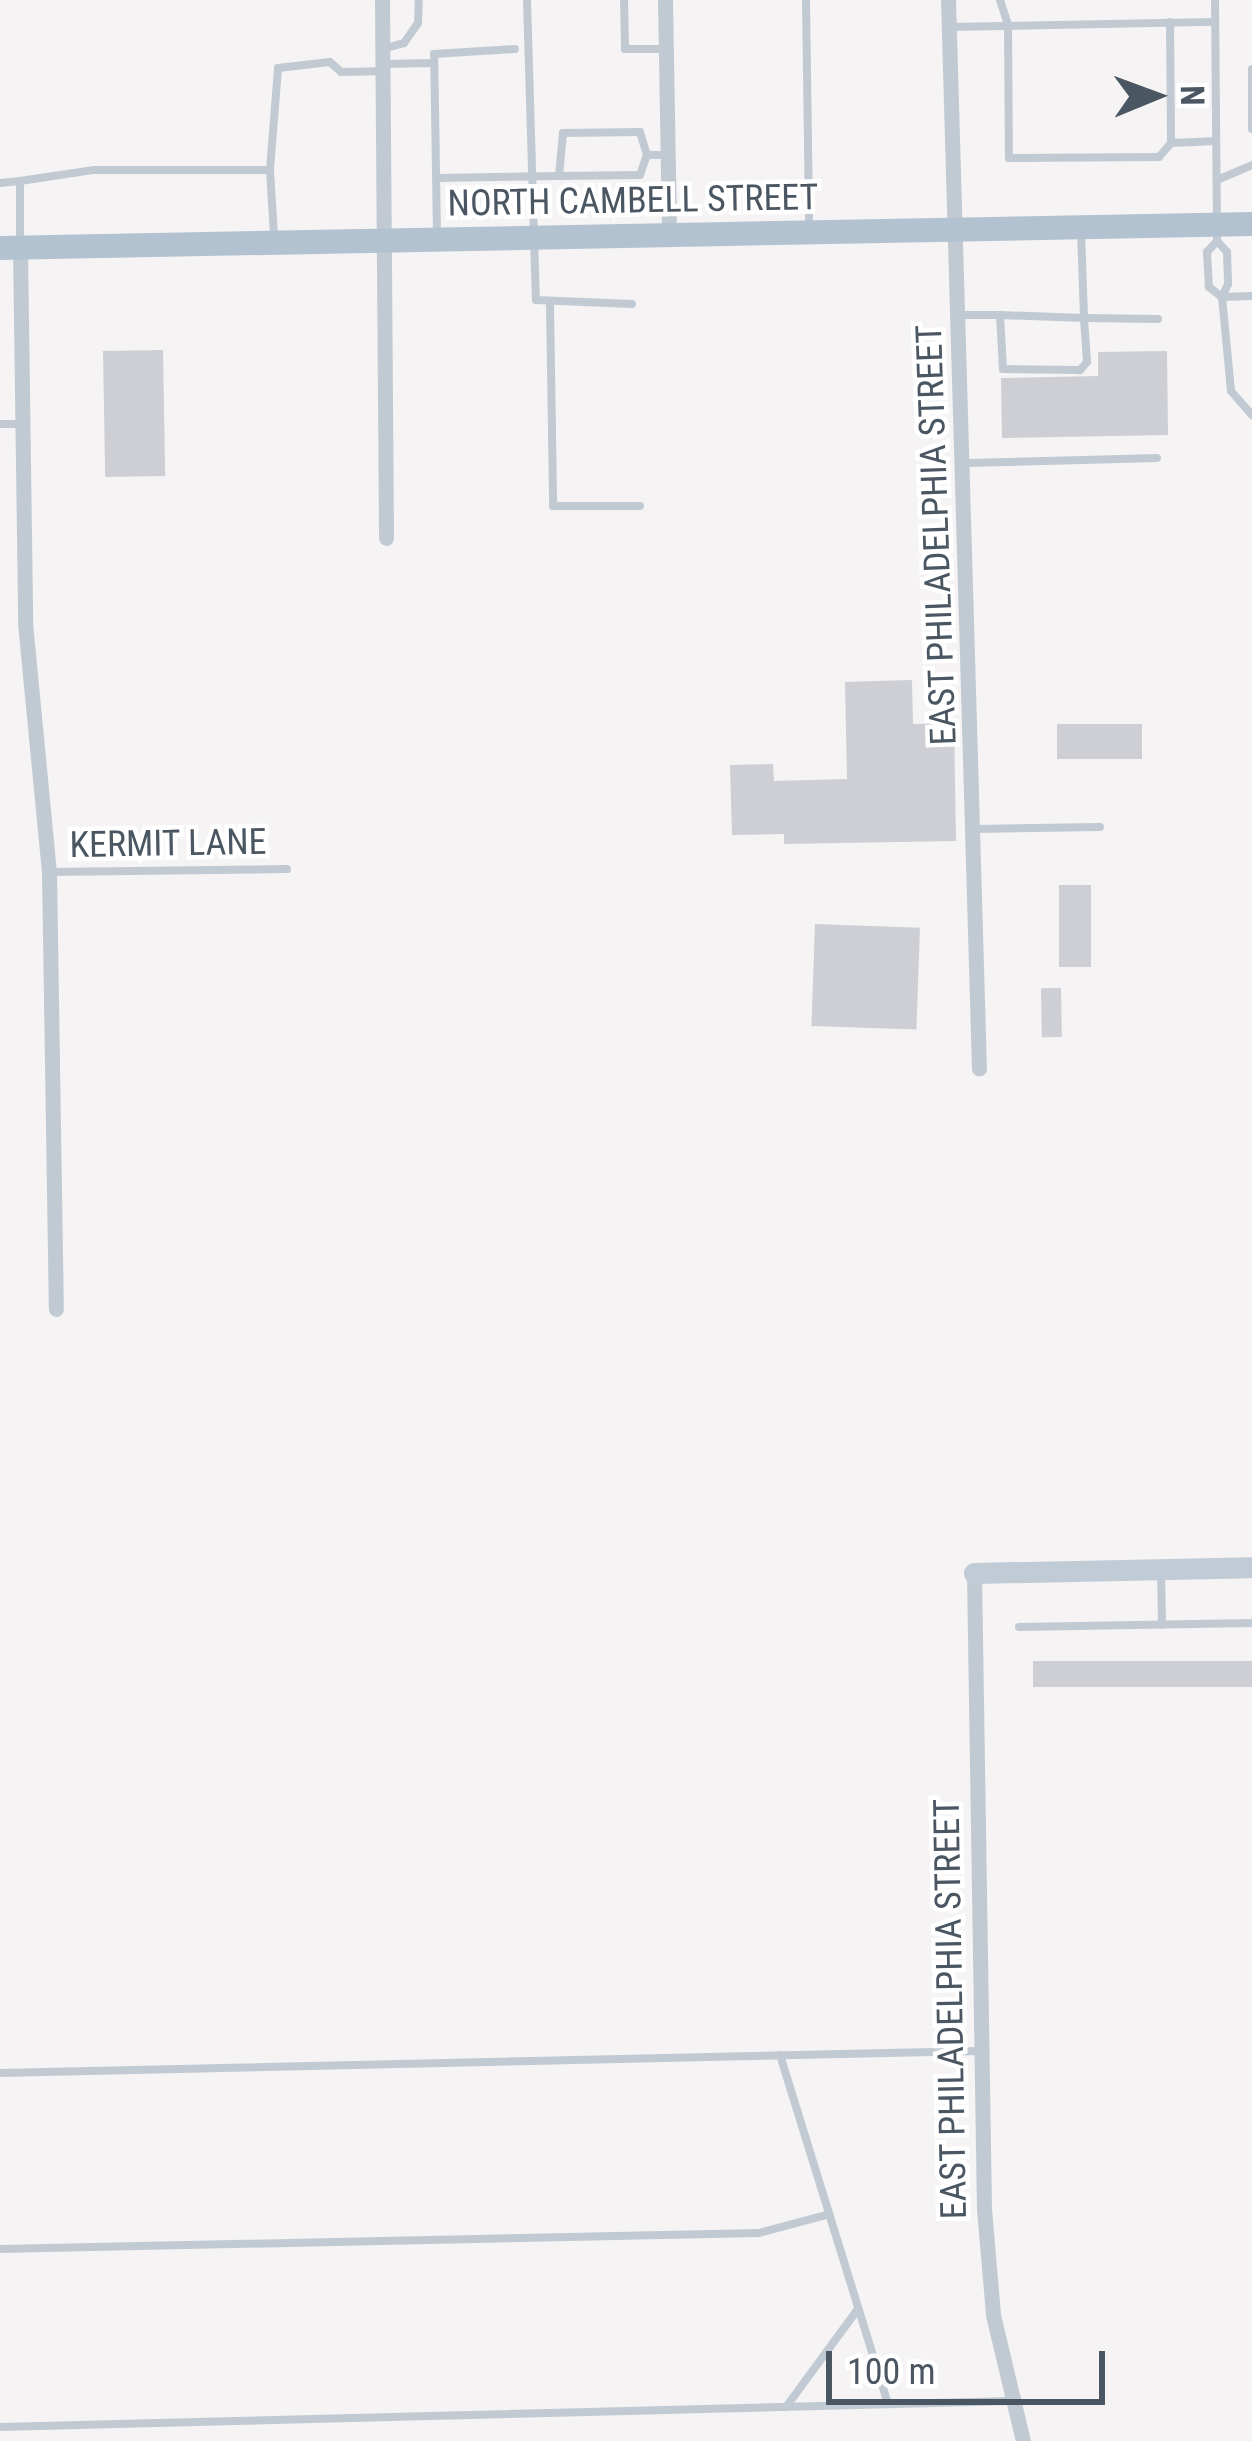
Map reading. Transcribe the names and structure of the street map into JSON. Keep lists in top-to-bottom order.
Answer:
{
  "streets": {
    "main road": ["NORTH CAMBELL STREET"],
    "street": ["EAST PHILADELPHIA STREET"],
    "lane": ["KERMIT LANE"]
  },
  "crossings": [
    ["NORTH CAMBELL STREET", "EAST PHILADELPHIA STREET"]
  ],
  "scale_bar": "100 m",
  "north": "right"
}
